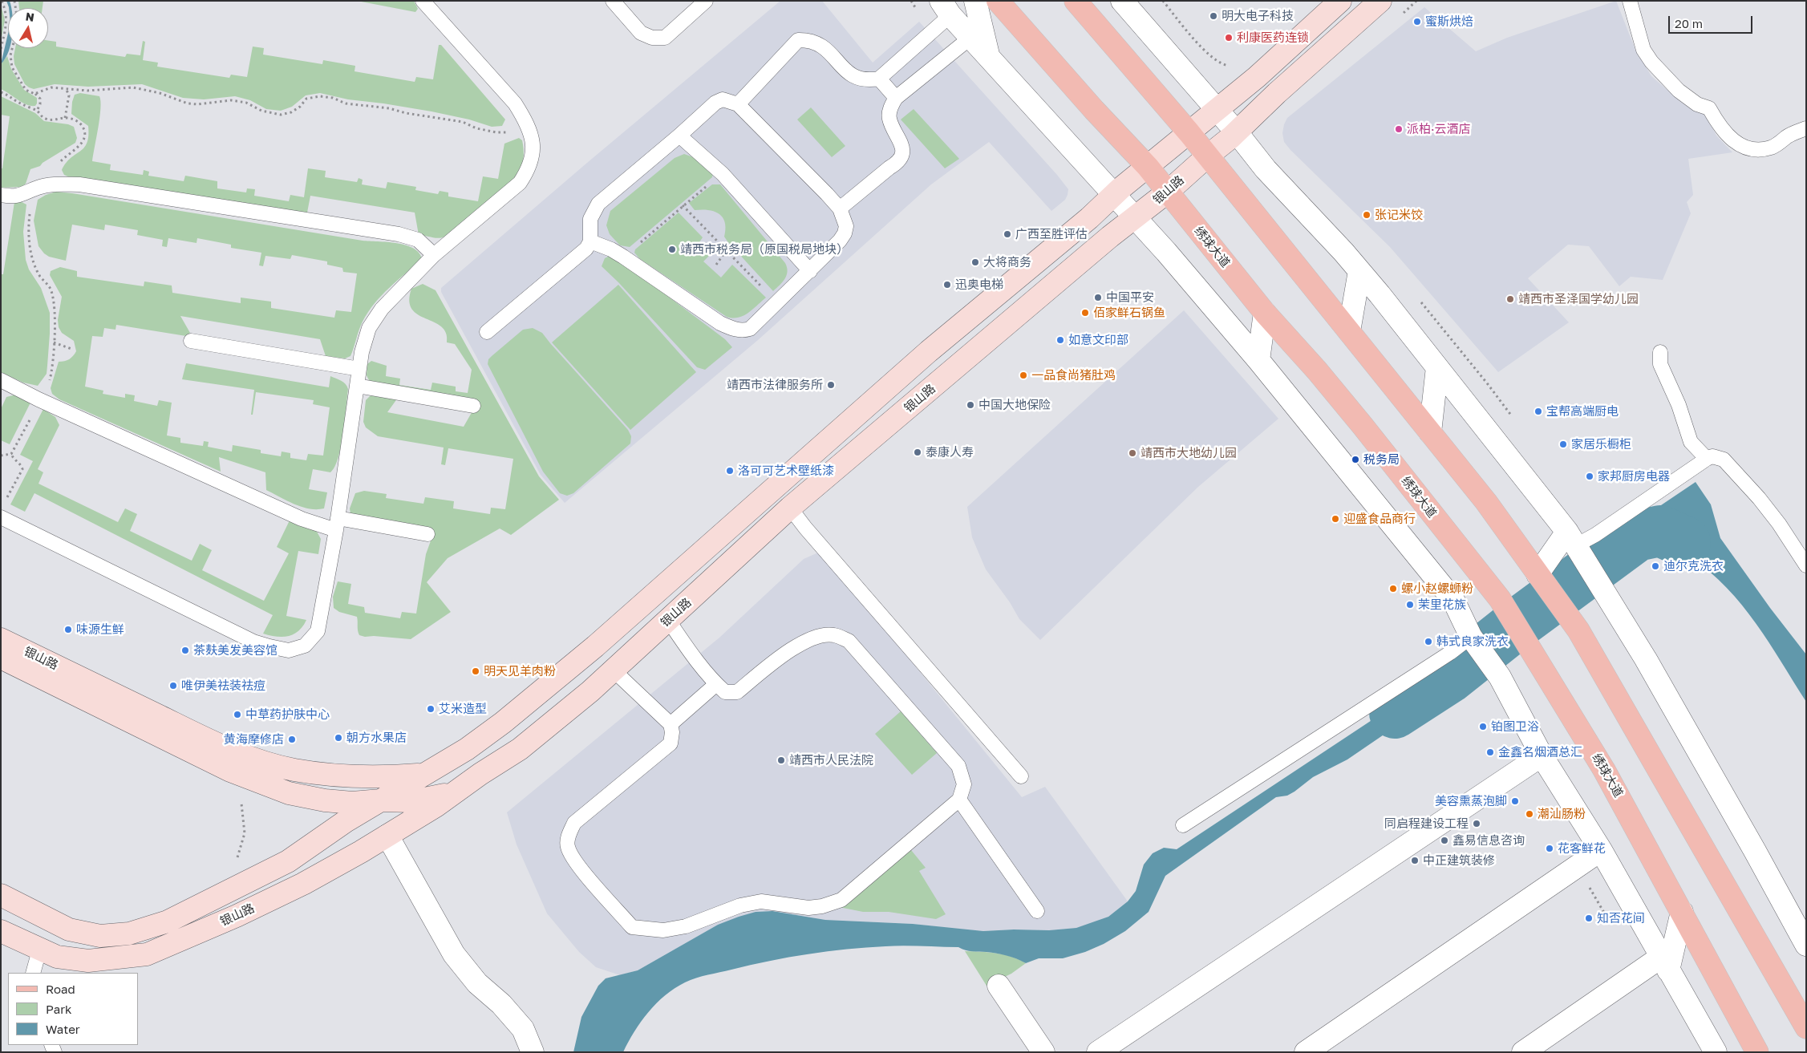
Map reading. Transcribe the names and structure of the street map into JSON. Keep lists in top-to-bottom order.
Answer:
{
  "streets": {
    "main road": ["银山路", "绣球大道"]
  },
  "crossings": [
    ["银山路", "绣球大道"]
  ],
  "places": [
    "明大电子科技",
    "蜜斯烘焙",
    "利康医药连锁",
    "派柏·云酒店",
    "张记米饺",
    "广西至胜评估",
    "靖西市税务局（原国税局地块）",
    "大将商务",
    "迅奥电梯",
    "中国平安",
    "靖西市圣泽国学幼儿园",
    "佰家鲜石锅鱼",
    "如意文印部",
    "一品食尚猪肚鸡",
    "靖西市法律服务所",
    "中国大地保险",
    "宝帮高端厨电",
    "家居乐橱柜",
    "泰康人寿",
    "靖西市大地幼儿园",
    "税务局",
    "洛可可艺术壁纸漆",
    "家邦厨房电器",
    "迎盛食品商行",
    "迪尔克洗衣",
    "螺小赵螺蛳粉",
    "茉里花族",
    "味源生鲜",
    "韩式良家洗衣",
    "茶麸美发美容馆",
    "明天见羊肉粉",
    "唯伊美祛装祛痘",
    "艾米造型",
    "中草药护肤中心",
    "铂图卫浴",
    "朝方水果店",
    "黄海摩修店",
    "金鑫名烟酒总汇",
    "靖西市人民法院",
    "美容熏蒸泡脚",
    "潮汕肠粉",
    "同启程建设工程",
    "鑫易信息咨询",
    "花客鲜花",
    "中正建筑装修",
    "知否花间"
  ],
  "legend": ["Road", "Park", "Water"],
  "scale_bar": "20 m",
  "north": "top"
}
